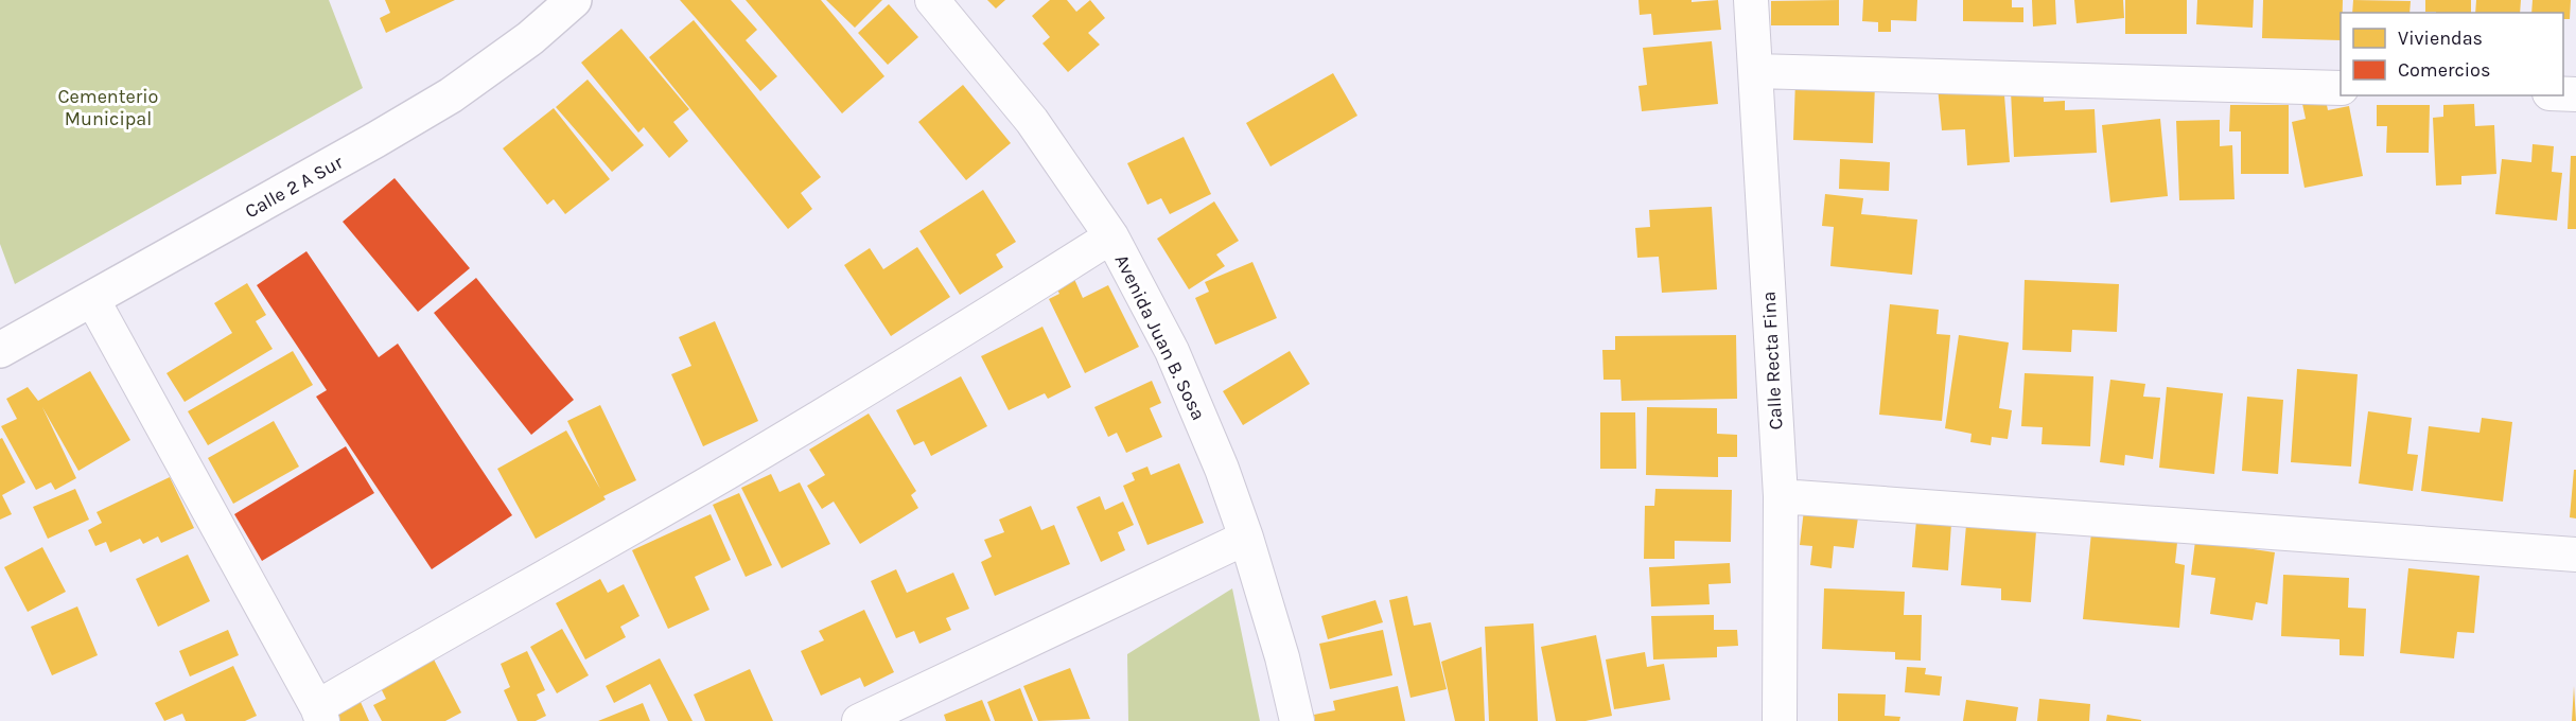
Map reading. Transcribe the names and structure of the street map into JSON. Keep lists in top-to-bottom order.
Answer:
{
  "streets": {
    "main road": ["Calle 2 A Sur"],
    "street": ["Avenida Juan B. Sosa", "Calle Recta Fina"]
  },
  "parks": ["Cementerio Municipal"],
  "legend": ["Viviendas", "Comercios"]
}
